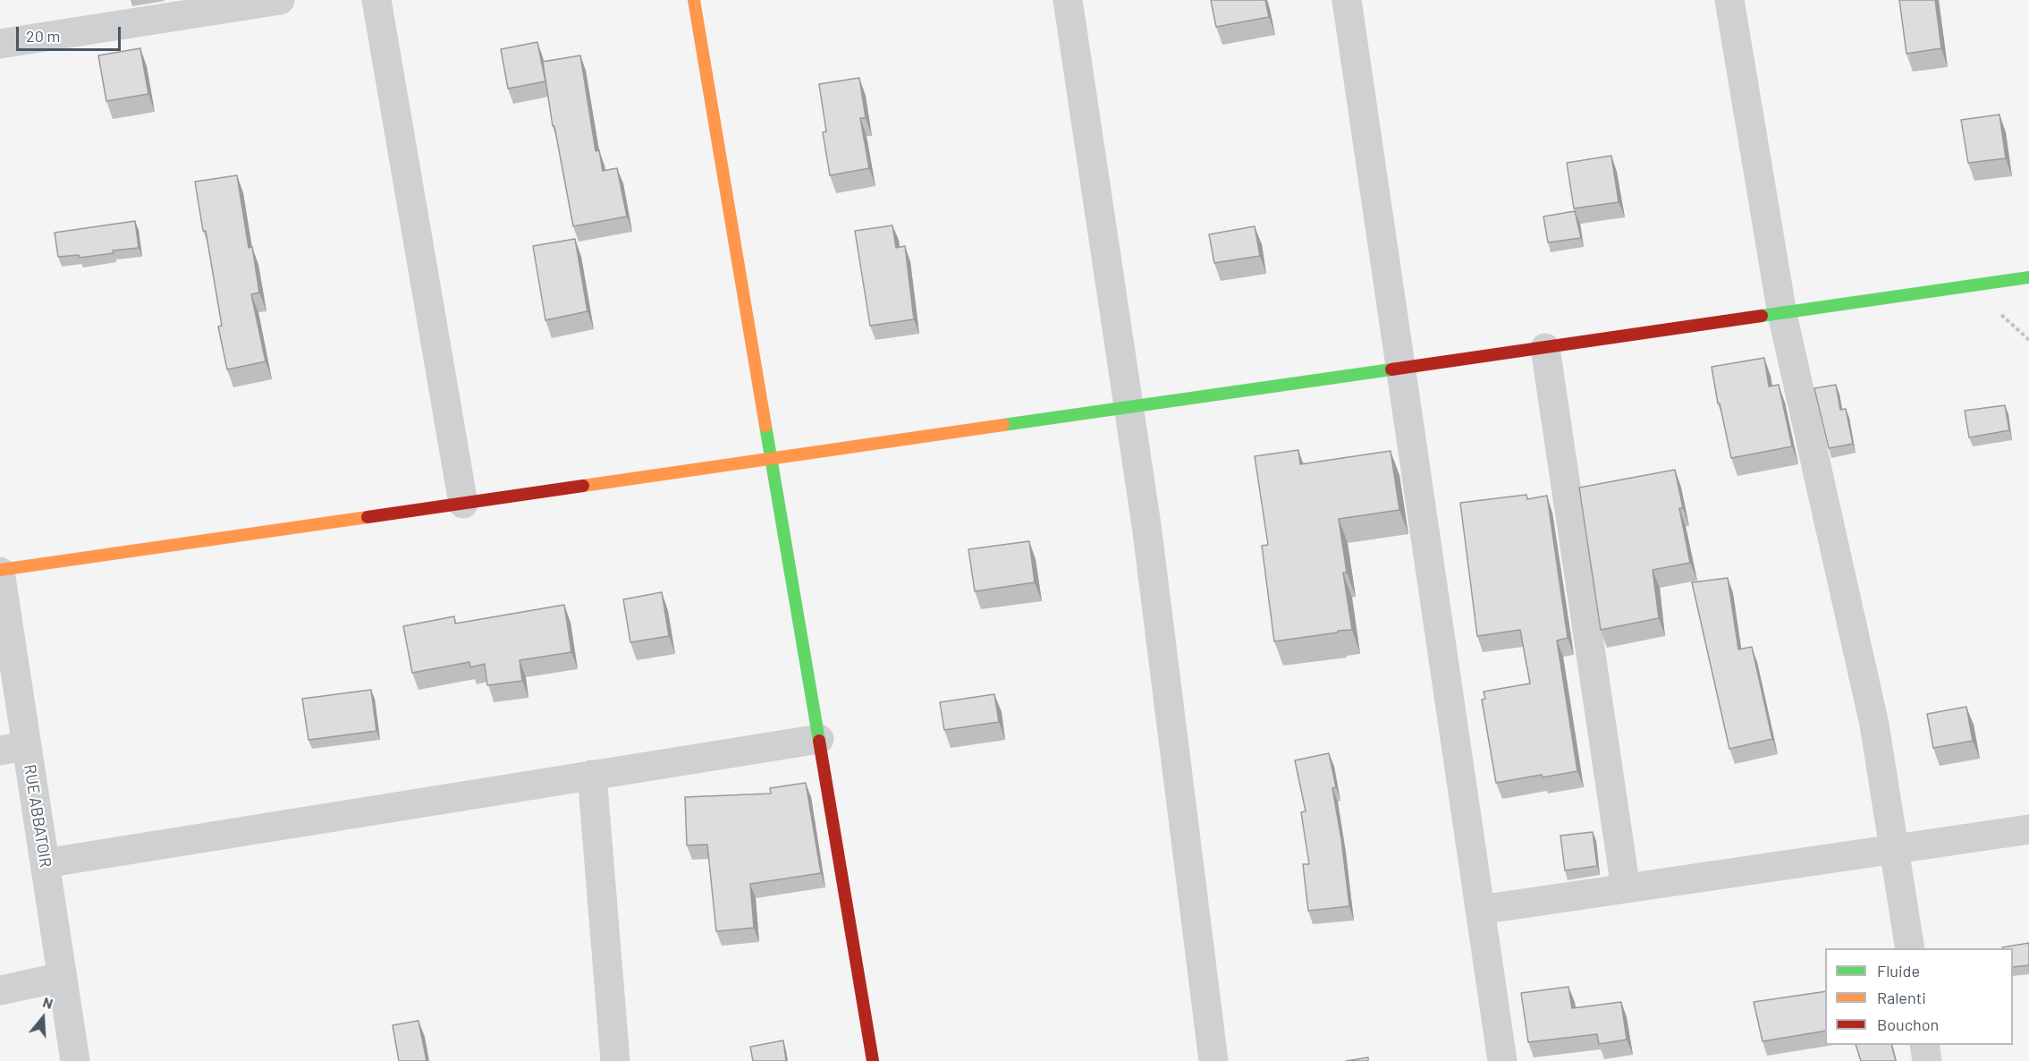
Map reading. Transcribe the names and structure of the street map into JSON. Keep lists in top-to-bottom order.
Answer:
{
  "streets": {
    "street": ["RUE ABBATOIR"]
  },
  "legend": ["Fluide", "Ralenti", "Bouchon"],
  "scale_bar": "20 m",
  "north": "top"
}
